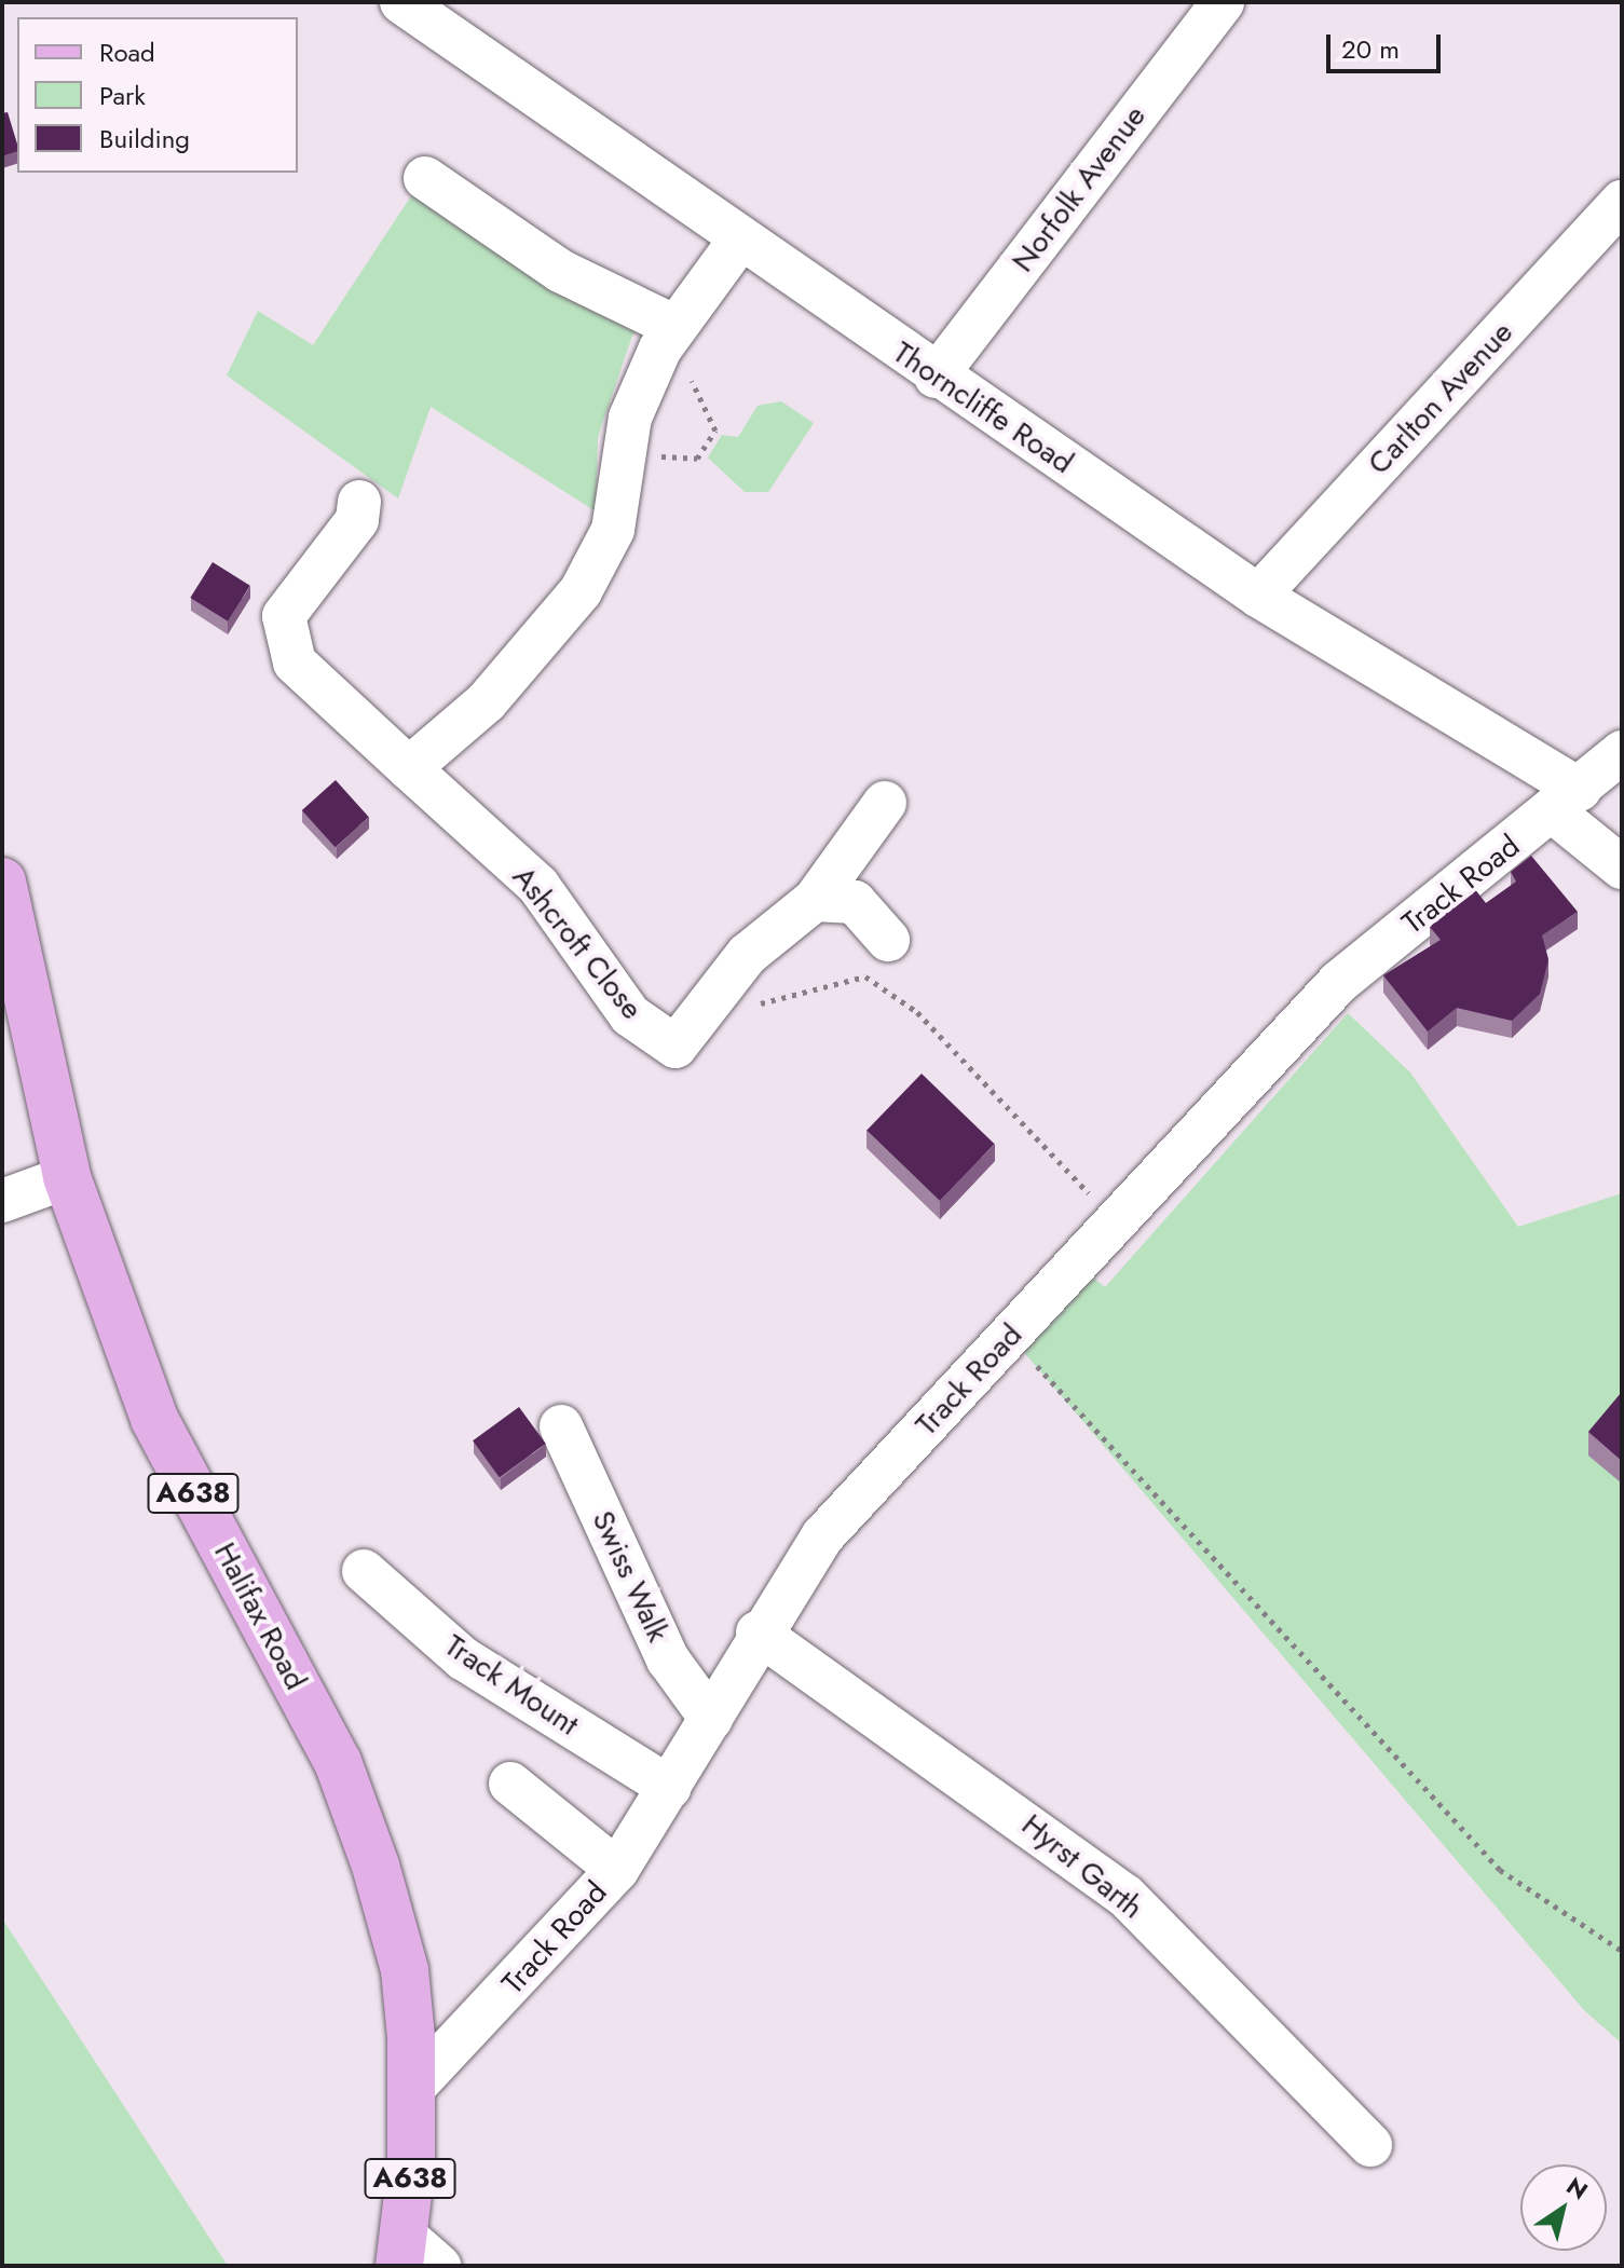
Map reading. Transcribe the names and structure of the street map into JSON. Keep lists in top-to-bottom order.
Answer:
{
  "streets": {
    "main road": ["A638", "Halifax Road"],
    "street": [
      "Norfolk Avenue",
      "Carlton Avenue",
      "Thorncliffe Road",
      "Track Road",
      "Ashcroft Close",
      "Swiss Walk",
      "Track Mount",
      "Hyrst Garth"
    ]
  },
  "crossings": [
    ["Norfolk Avenue", "Thorncliffe Road"],
    ["Carlton Avenue", "Thorncliffe Road"],
    ["Thorncliffe Road", "Track Road"],
    ["Track Road", "Swiss Walk"],
    ["Track Road", "Halifax Road"],
    ["Track Road", "Track Mount"],
    ["Track Road", "Hyrst Garth"]
  ],
  "legend": ["Road", "Park", "Building"],
  "scale_bar": "20 m",
  "north": "top right"
}
